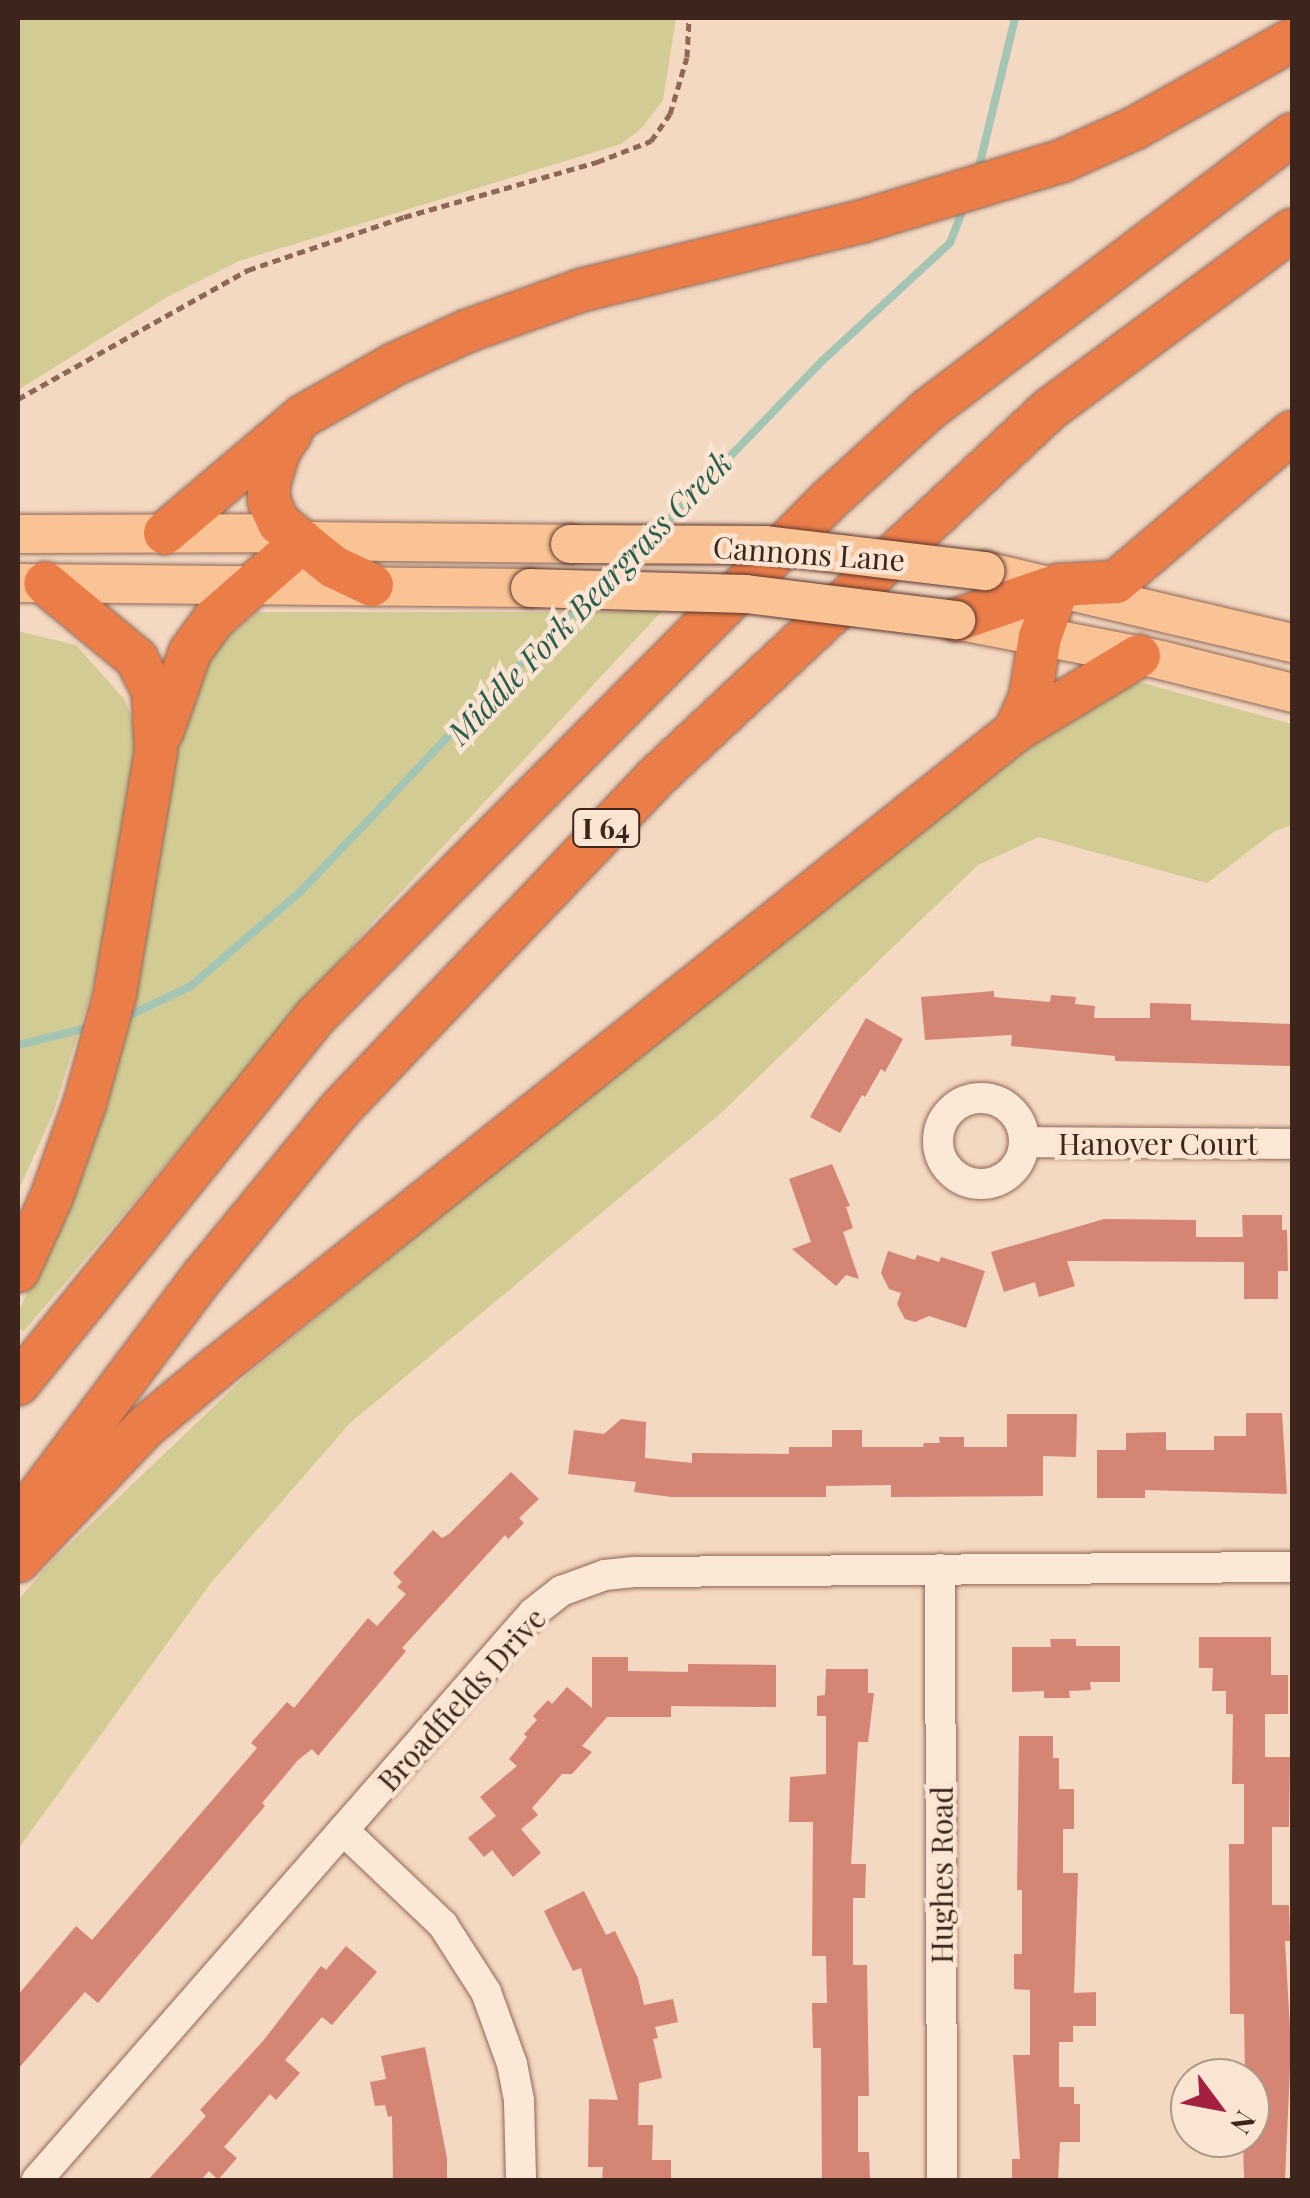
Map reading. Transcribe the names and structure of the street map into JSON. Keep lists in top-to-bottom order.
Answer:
{
  "streets": {
    "highway": ["I 64"],
    "main road": ["Cannons Lane"],
    "street": ["Hanover Court", "Broadfields Drive", "Hughes Road"]
  },
  "crossings": [
    ["Broadfields Drive", "Hughes Road"]
  ],
  "water": ["Middle Fork Beargrass Creek"],
  "north": "bottom right"
}
